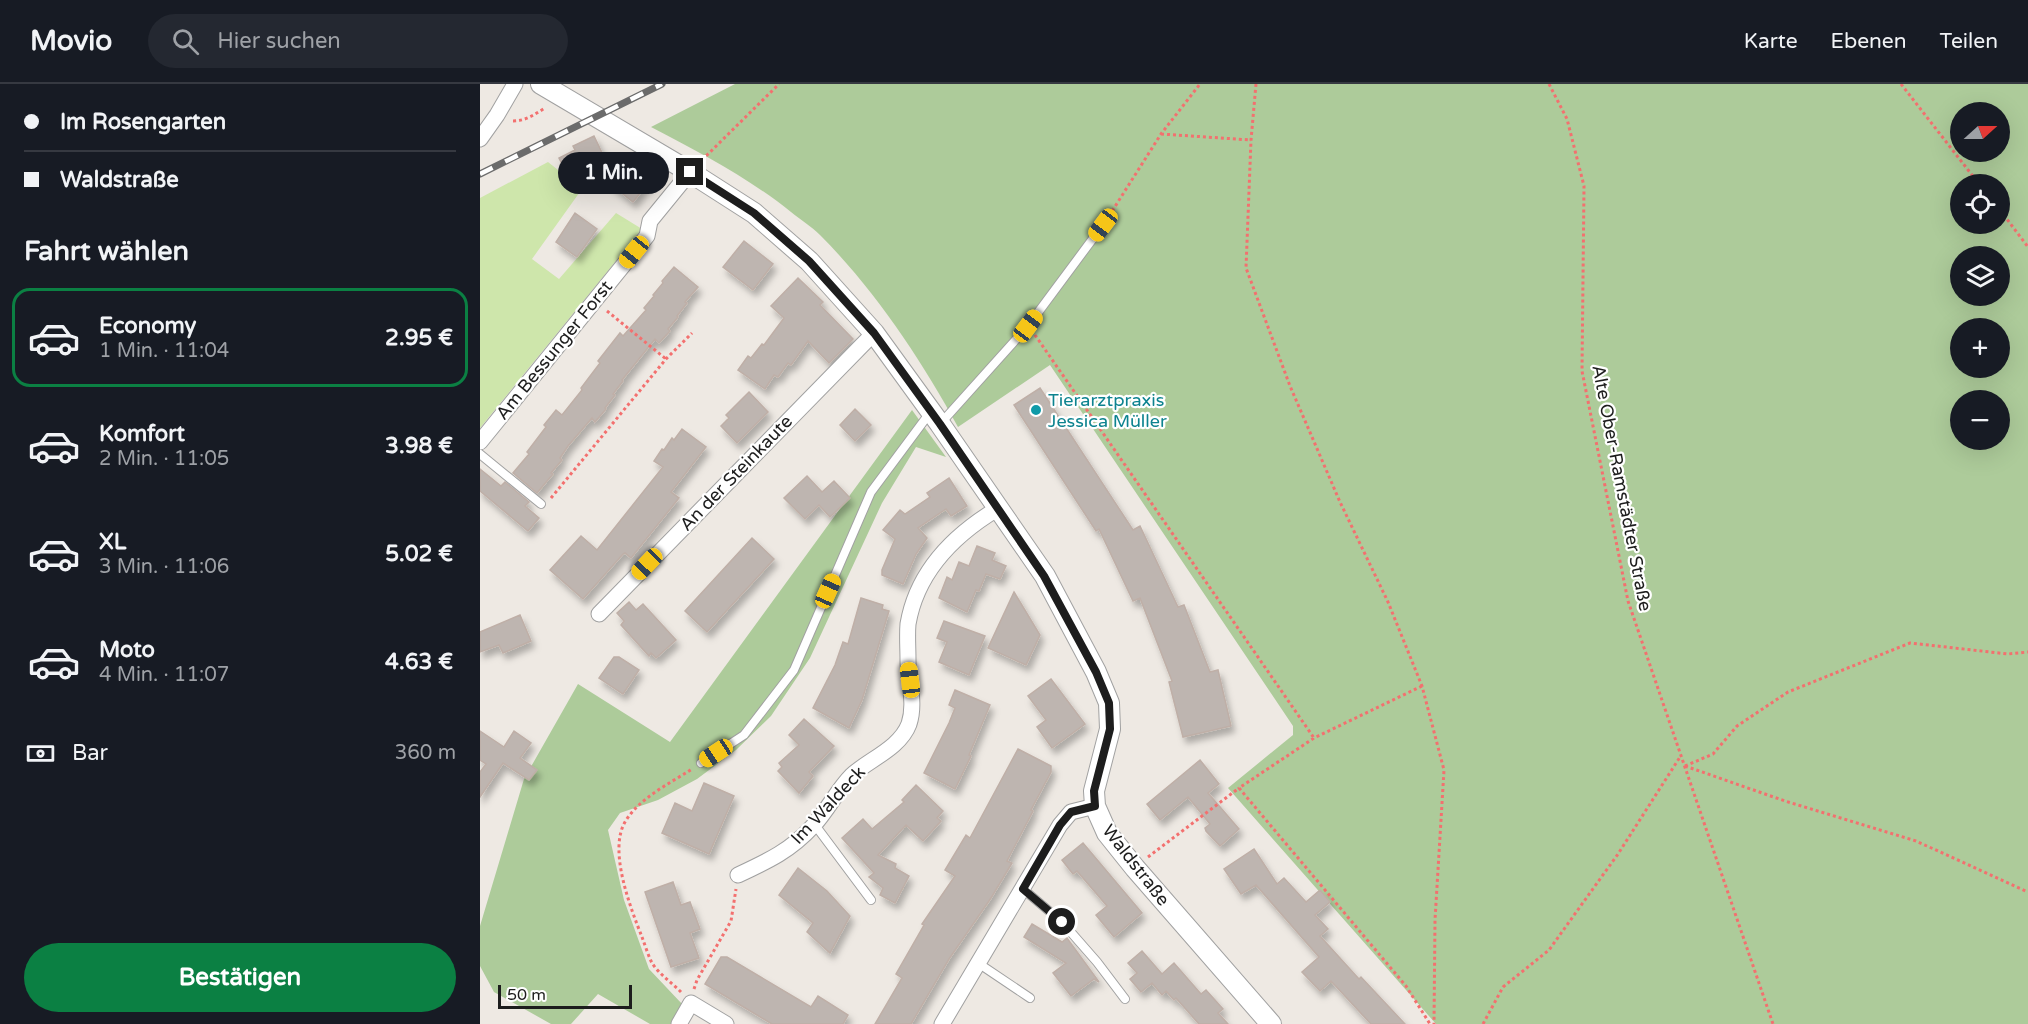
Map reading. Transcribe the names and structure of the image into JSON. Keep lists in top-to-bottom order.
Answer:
{
  "streets": {
    "street": [
      "Am Bessunger Forst",
      "An der Steinkaute",
      "Im Waldeck",
      "Waldstraße"
    ],
    "path": ["Alte Ober-Ramstädter Straße"]
  },
  "crossings": [
    ["Am Bessunger Forst", "Waldstraße"],
    ["An der Steinkaute", "Waldstraße"],
    ["Im Waldeck", "Waldstraße"]
  ],
  "places": ["Tierarztpraxis Jessica Müller"],
  "scale_bar": "50 m",
  "north": "right",
  "page": {
    "header": "Movio",
    "search": "Hier suchen",
    "nav": ["Karte", "Ebenen", "Teilen"],
    "banner": ["Im Rosengarten", "Waldstraße"],
    "map_buttons": ["+", "−"],
    "bubble": "1 Min.",
    "heading": "Fahrt wählen",
    "list": [
      {
        "name": "Economy",
        "note": "1 Min. · 11:04",
        "value": "2.95 €"
      },
      {
        "name": "Komfort",
        "note": "2 Min. · 11:05",
        "value": "3.98 €"
      },
      {
        "name": "XL",
        "note": "3 Min. · 11:06",
        "value": "5.02 €"
      },
      {
        "name": "Moto",
        "note": "4 Min. · 11:07",
        "value": "4.63 €"
      }
    ],
    "pay": ["Bar", "360 m"],
    "buttons": "Bestätigen",
    "scale": "50 m"
  }
}
